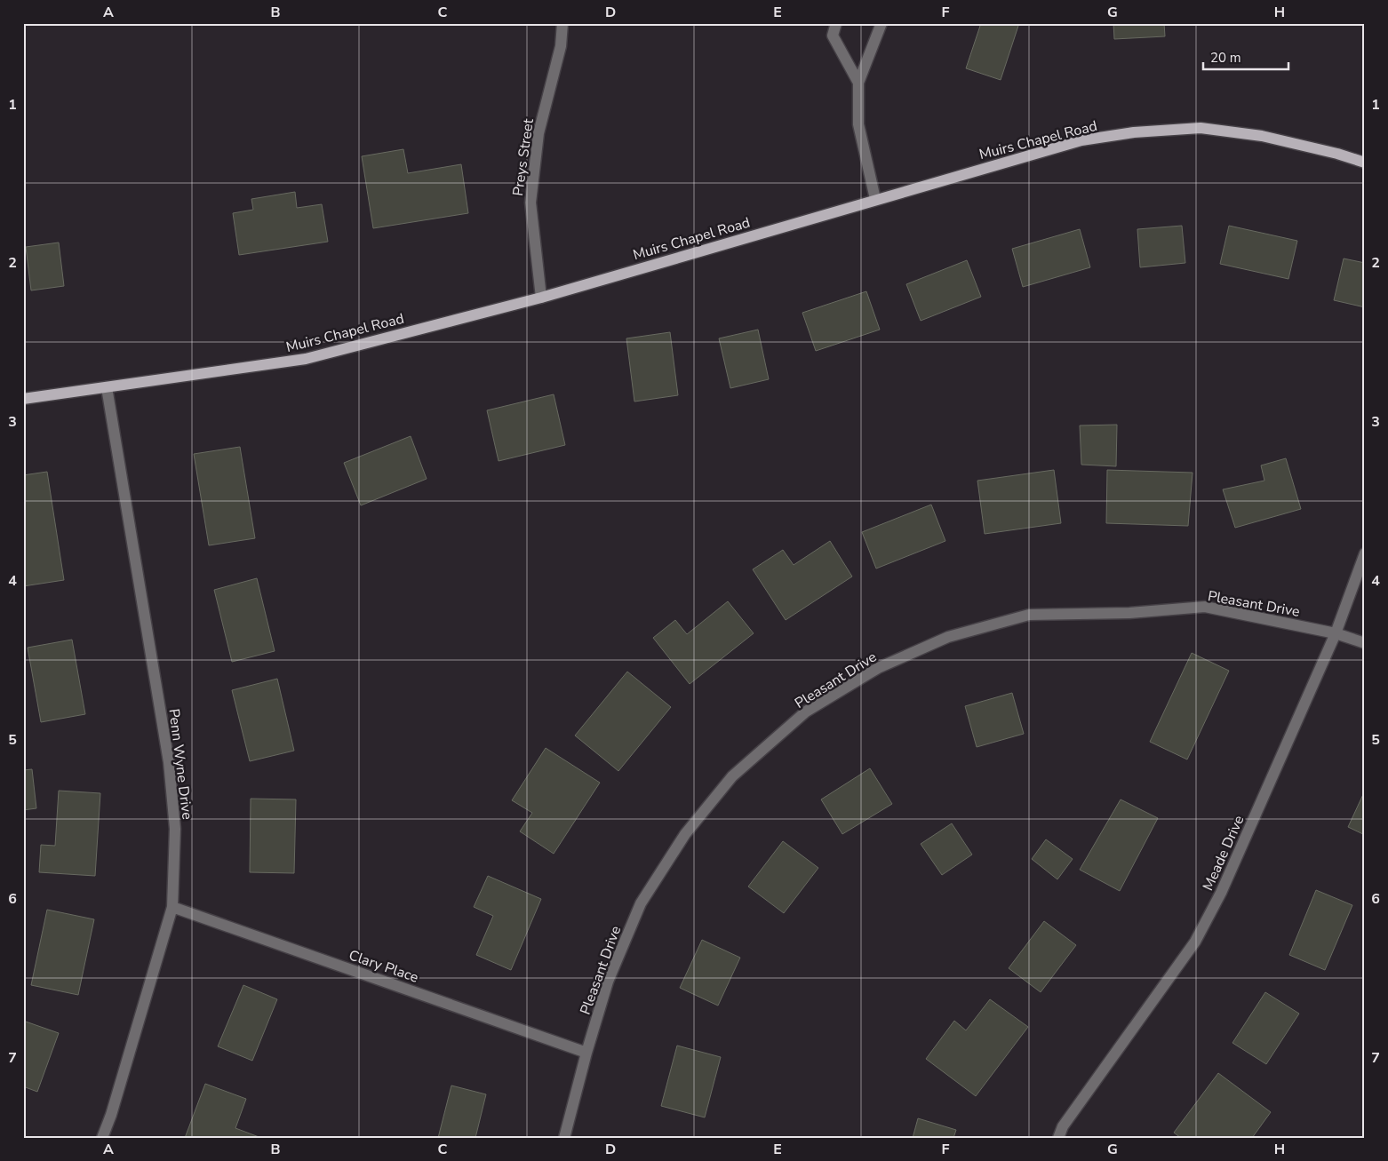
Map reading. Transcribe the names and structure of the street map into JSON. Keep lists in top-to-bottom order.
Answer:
{
  "streets": {
    "main road": ["Muirs Chapel Road"],
    "street": [
      "Preys Street",
      "Pleasant Drive",
      "Penn Wyne Drive",
      "Meade Drive",
      "Clary Place"
    ]
  },
  "crossings": [
    ["Muirs Chapel Road", "Preys Street"],
    ["Muirs Chapel Road", "Penn Wyne Drive"],
    ["Pleasant Drive", "Meade Drive"],
    ["Pleasant Drive", "Clary Place"],
    ["Penn Wyne Drive", "Clary Place"]
  ],
  "scale_bar": "20 m",
  "grid": {
    "columns": [
      "A",
      "B",
      "C",
      "D",
      "E",
      "F",
      "G",
      "H"
    ],
    "rows": [
      "1",
      "2",
      "3",
      "4",
      "5",
      "6",
      "7"
    ]
  }
}
